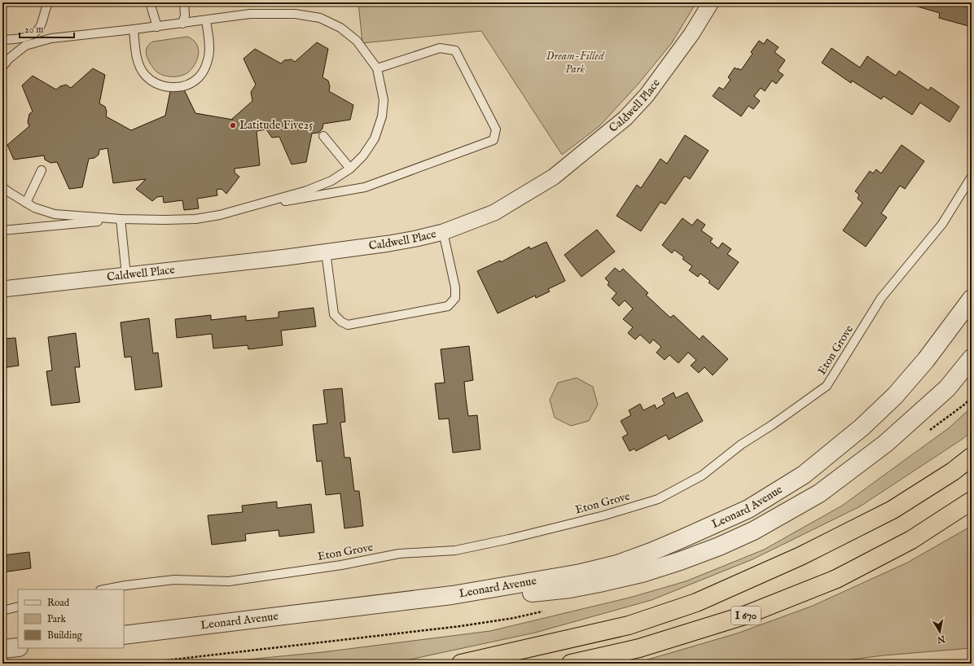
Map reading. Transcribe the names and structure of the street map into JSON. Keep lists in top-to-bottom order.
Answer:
{
  "streets": {
    "highway": ["I 670"],
    "street": ["Caldwell Place", "Leonard Avenue"],
    "lane": ["Eton Grove"]
  },
  "parks": ["Dream-Filled Park"],
  "places": ["Latitude Five25"],
  "legend": ["Road", "Park", "Building"],
  "scale_bar": "20 m",
  "north": "bottom"
}
